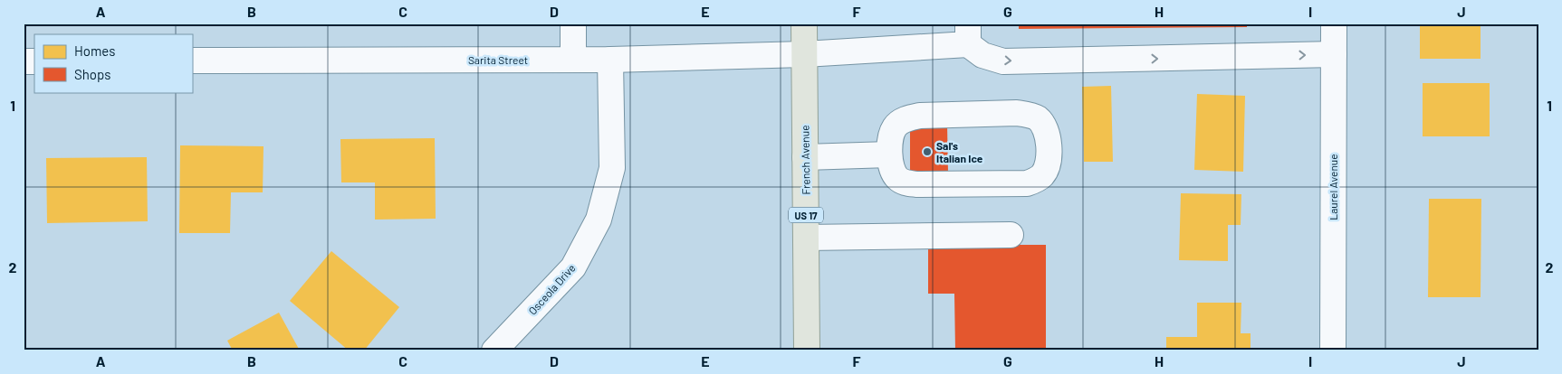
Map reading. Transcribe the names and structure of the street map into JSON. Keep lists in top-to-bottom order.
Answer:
{
  "streets": {
    "main road": ["French Avenue", "US 17"],
    "street": ["Sarita Street", "Laurel Avenue", "Osceola Drive"]
  },
  "crossings": [
    ["Sarita Street", "French Avenue"],
    ["Sarita Street", "Osceola Drive"]
  ],
  "places": ["Sal's Italian Ice"],
  "legend": ["Homes", "Shops"],
  "grid": {
    "columns": [
      "A",
      "B",
      "C",
      "D",
      "E",
      "F",
      "G",
      "H",
      "I",
      "J"
    ],
    "rows": ["1", "2"]
  }
}
